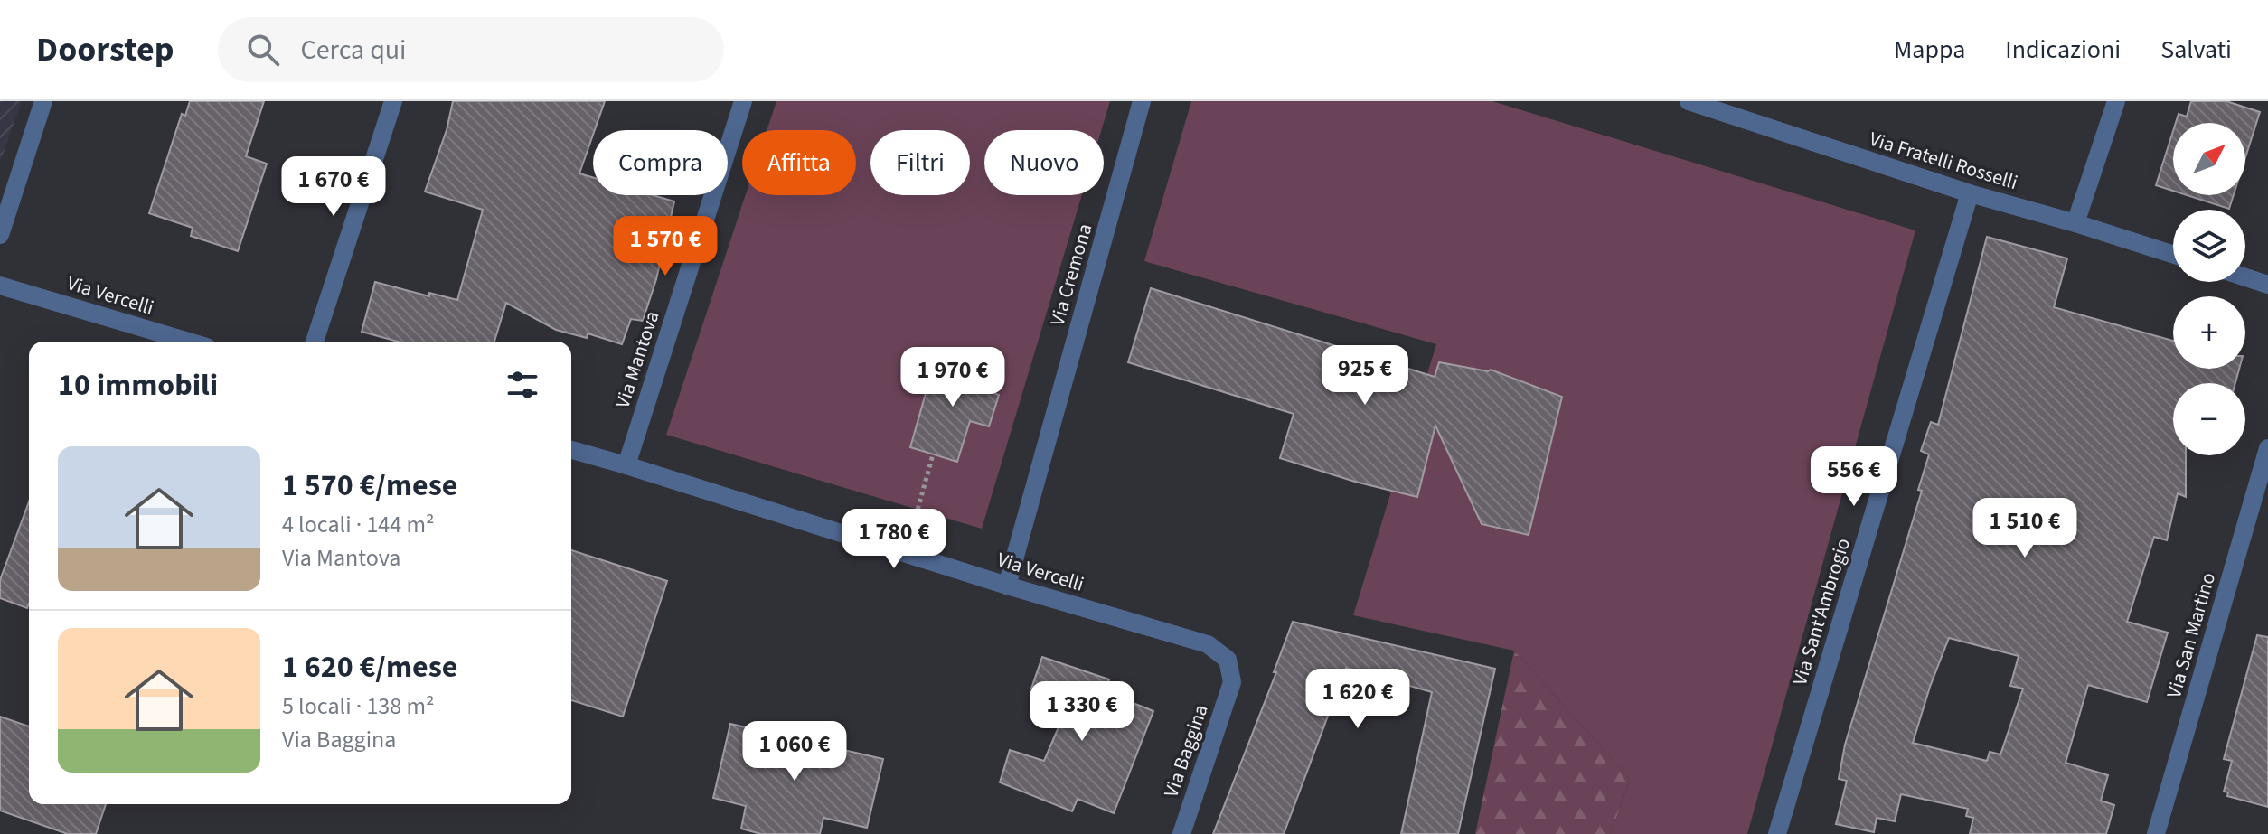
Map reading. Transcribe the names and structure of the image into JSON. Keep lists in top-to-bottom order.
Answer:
{
  "streets": {
    "street": [
      "Via Fratelli Rosselli",
      "Via Cremona",
      "Via Vercelli",
      "Via Mantova",
      "Via Sant'Ambrogio",
      "Via San Martino",
      "Via Baggina"
    ]
  },
  "crossings": [
    ["Via Fratelli Rosselli", "Via Sant'Ambrogio"],
    ["Via Cremona", "Via Vercelli"],
    ["Via Vercelli", "Via Mantova"],
    ["Via Vercelli", "Via Baggina"]
  ],
  "north": "top right",
  "page": {
    "header": "Doorstep",
    "search": "Cerca qui",
    "nav": ["Mappa", "Indicazioni", "Salvati"],
    "map_buttons": ["+", "−"],
    "chip": [
      "Compra",
      "Affitta",
      "Filtri",
      "Nuovo"
    ],
    "price": [
      "1 670 €",
      "1 570 €",
      "925 €",
      "1 970 €",
      "556 €",
      "1 510 €",
      "1 780 €",
      "1 620 €",
      "1 330 €",
      "1 060 €"
    ],
    "heading": "10 immobili",
    "list": [
      {
        "name": "1 570 €/mese",
        "note": "4 locali · 144 m² · Via Mantova"
      },
      {
        "name": "1 620 €/mese",
        "note": "5 locali · 138 m² · Via Baggina"
      }
    ]
  }
}
